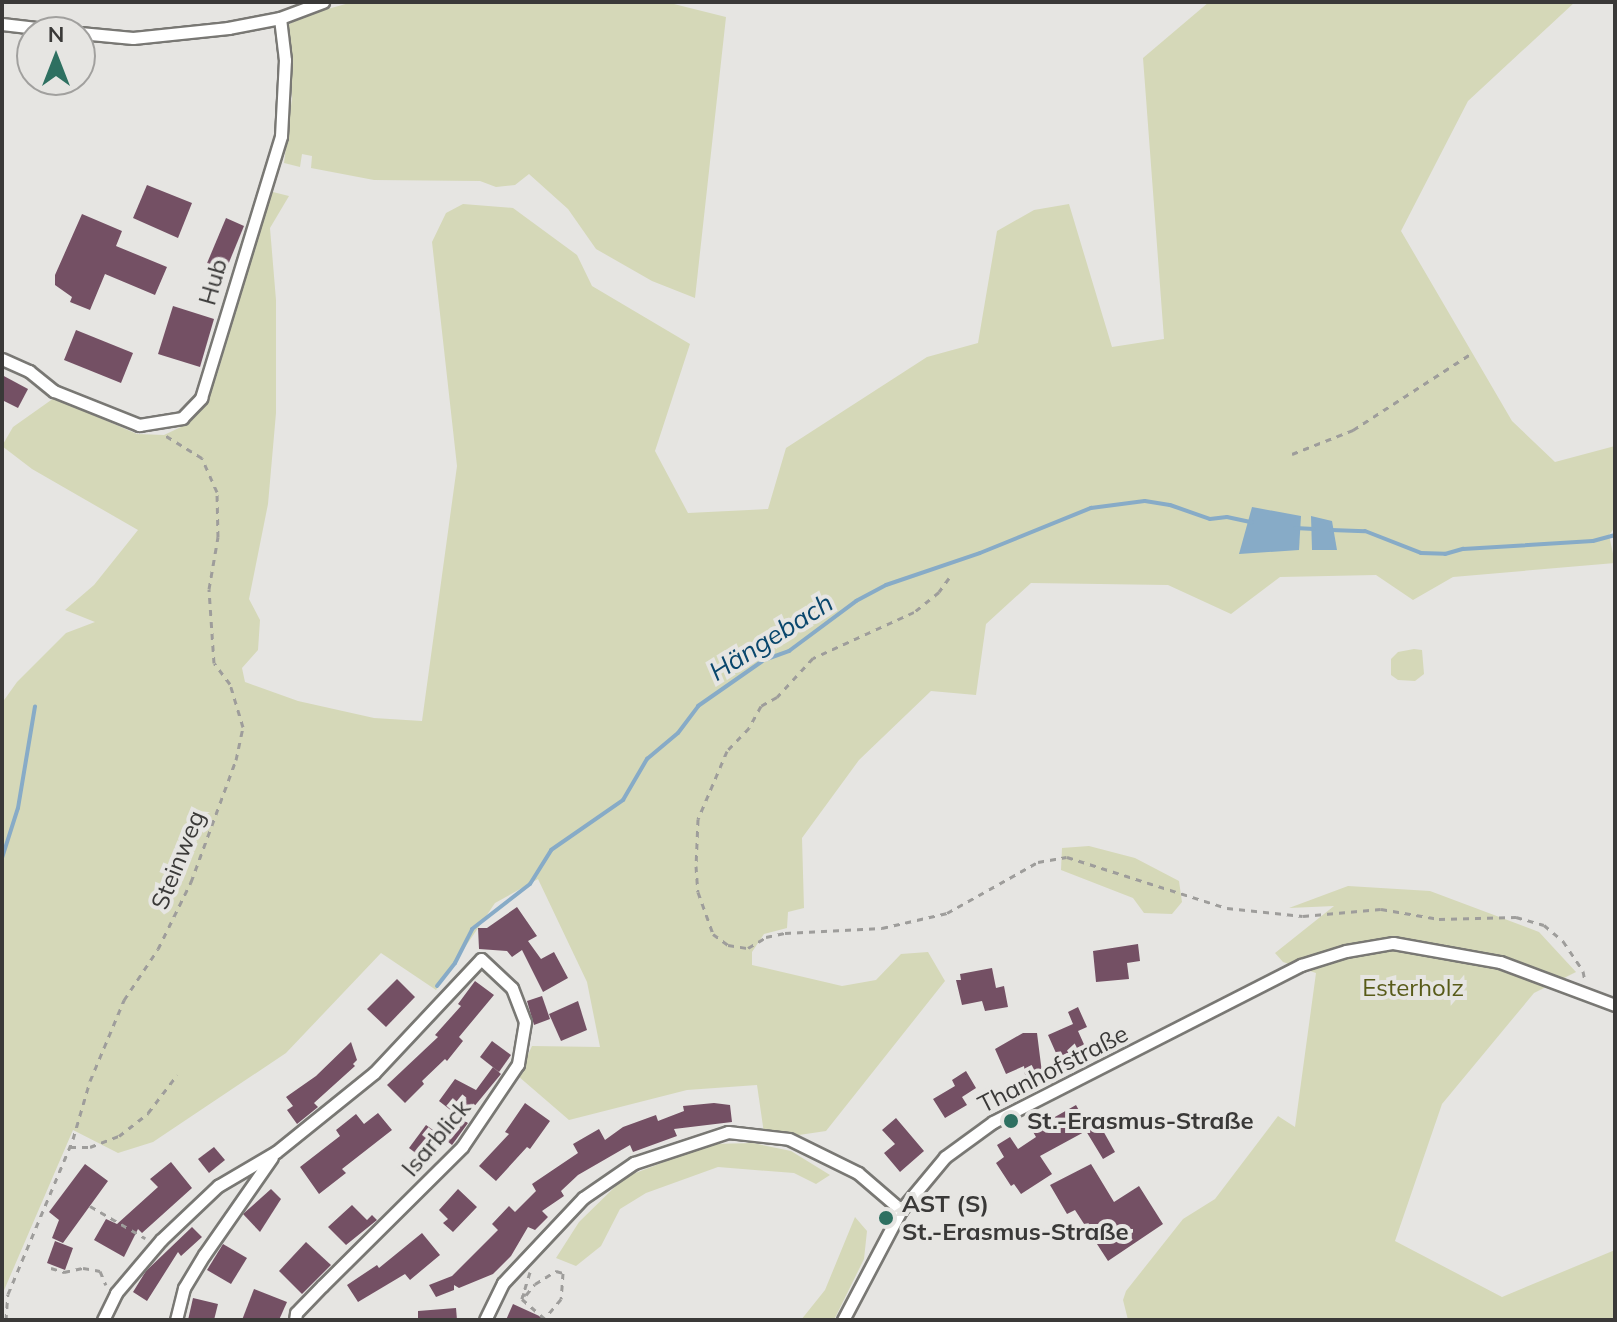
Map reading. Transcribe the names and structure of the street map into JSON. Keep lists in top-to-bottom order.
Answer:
{
  "streets": {
    "street": ["Hub", "Thanhofstraße", "Isarblick"],
    "path": ["Steinweg"]
  },
  "crossings": [
    ["Hub", "Steinweg"]
  ],
  "water": ["Hängebach"],
  "parks": ["Esterholz"],
  "places": ["St.-Erasmus-Straße", "AST (S) St.-Erasmus-Straße"],
  "north": "top"
}
